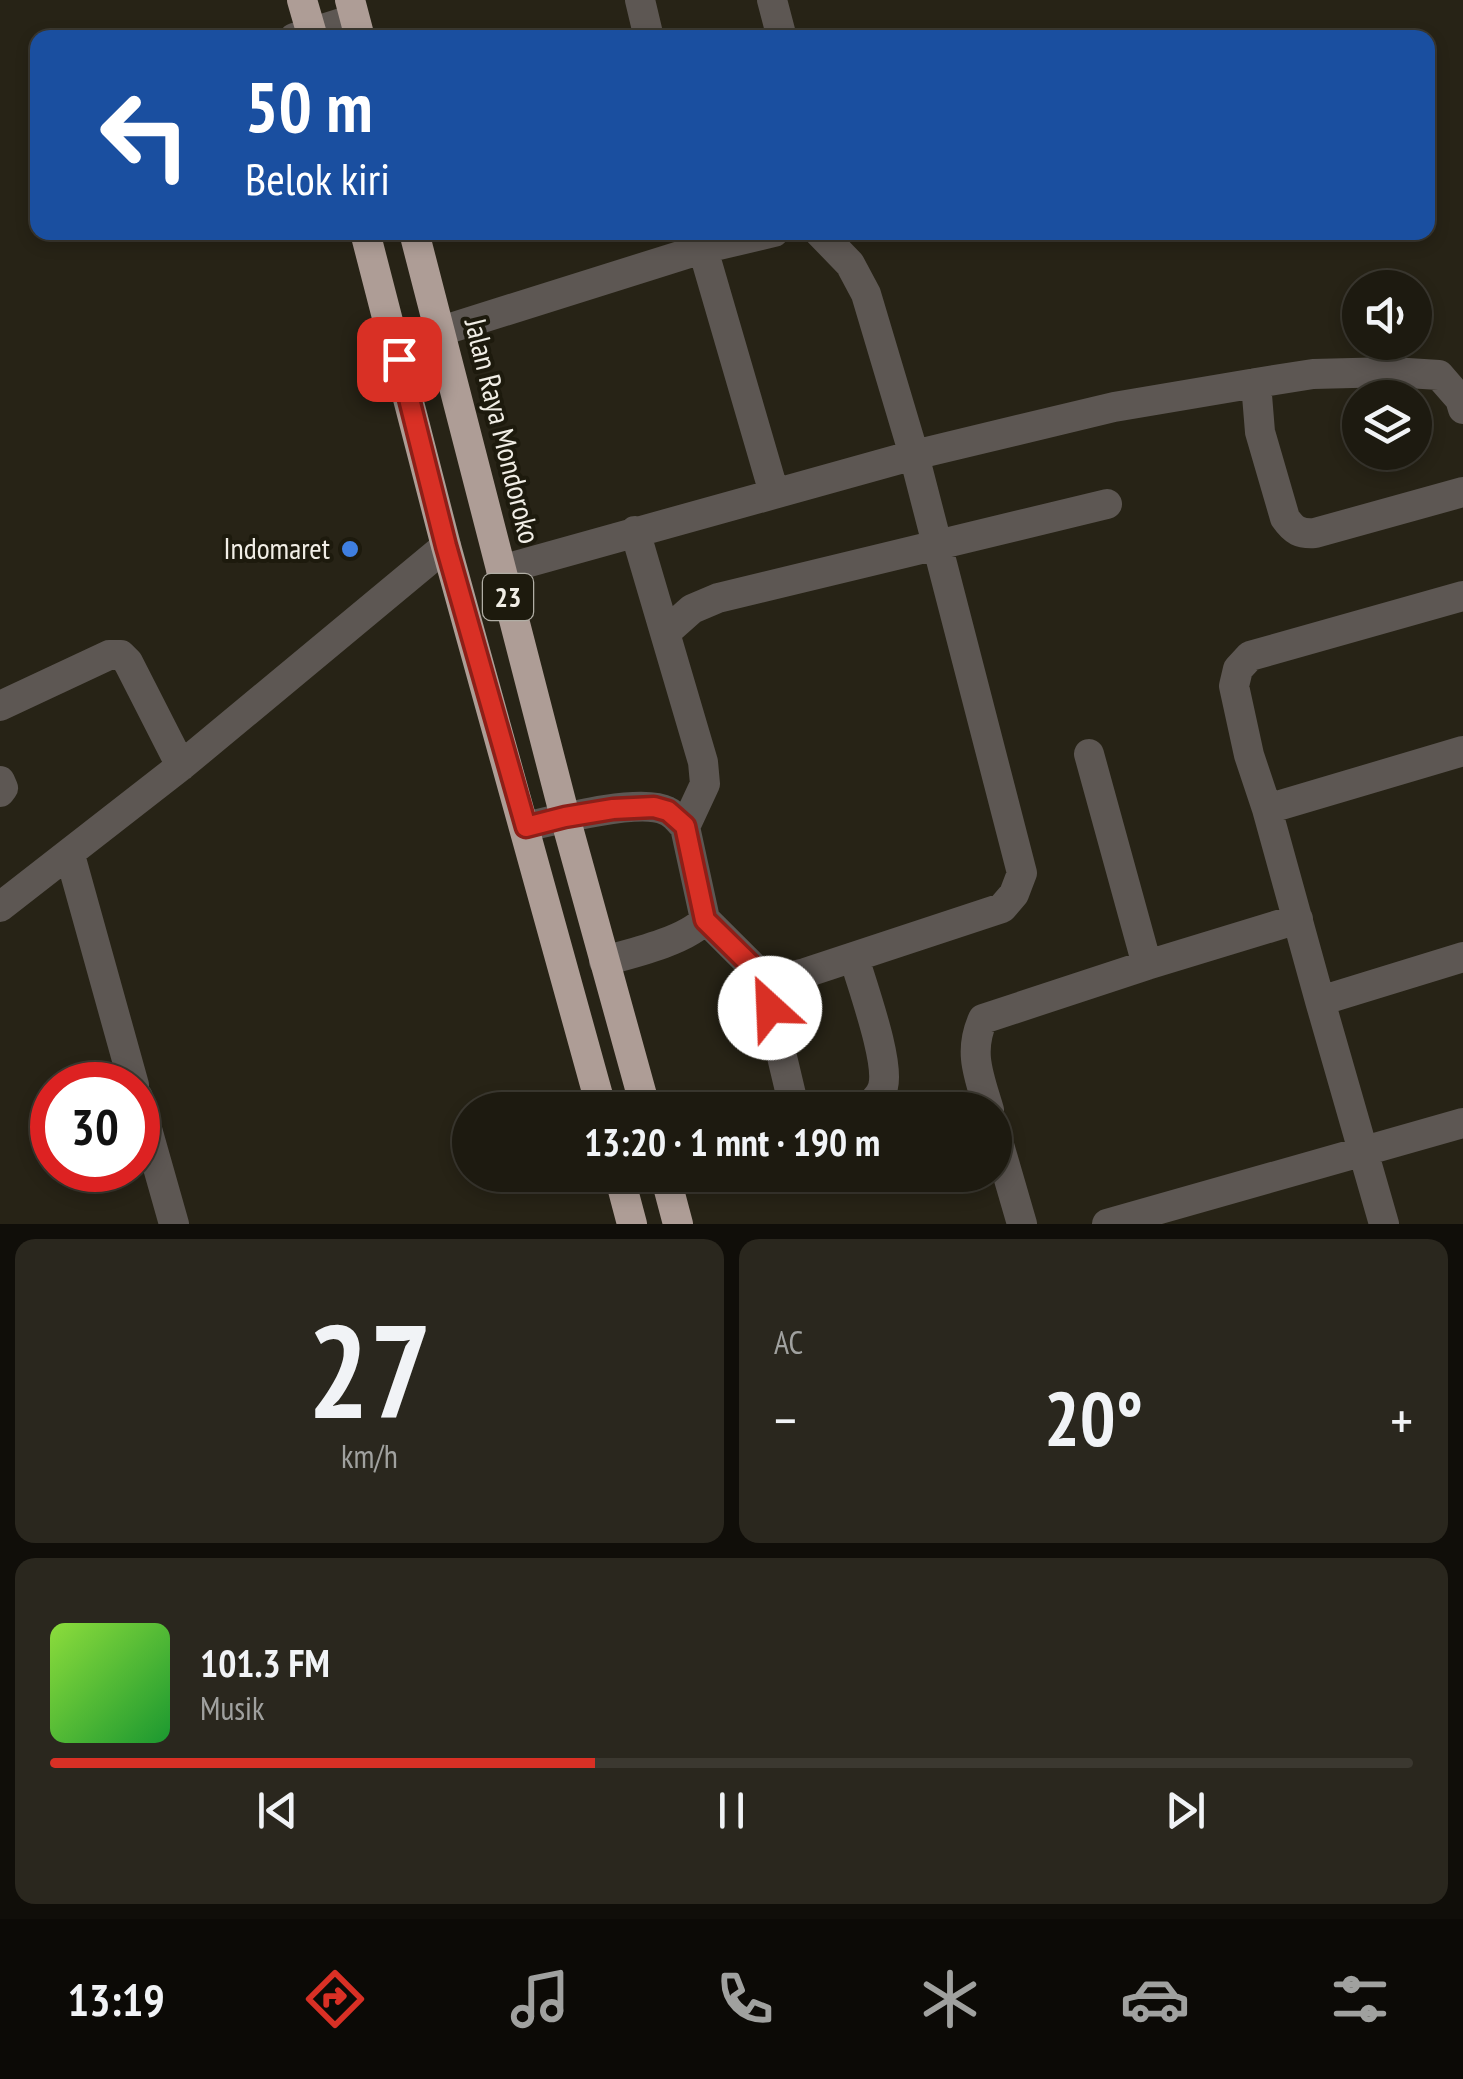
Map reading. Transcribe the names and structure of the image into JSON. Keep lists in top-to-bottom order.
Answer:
{
  "streets": {
    "highway": ["Jalan Raya Mondoroko", "23"]
  },
  "places": ["Indomaret"],
  "page": {
    "turn": ["50 m", "Belok kiri"],
    "limit": "30",
    "trip": "13:20 · 1 mnt · 190 m",
    "tile": [
      ["27", "km/h"],
      "AC"
    ],
    "heat": ["−", "20°", "+"],
    "song": ["101.3 FM", "Musik"],
    "tabs": "13:19"
  }
}
